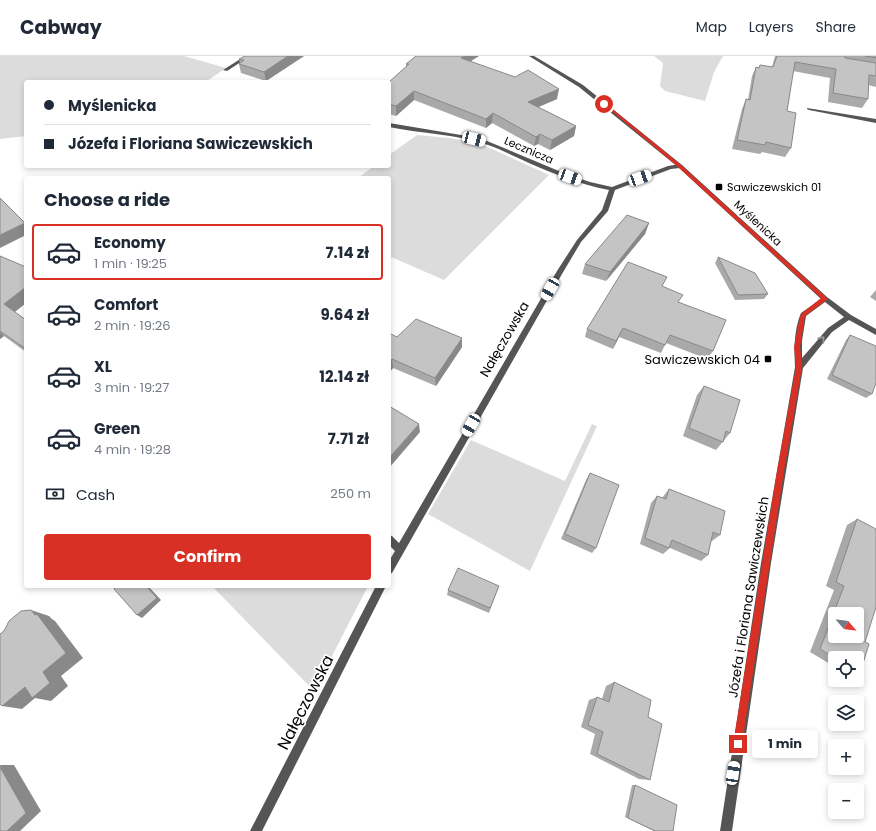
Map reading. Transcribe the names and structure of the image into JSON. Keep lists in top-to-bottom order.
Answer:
{
  "streets": {
    "street": [
      "Lecznicza",
      "Myślenicka",
      "Nałęczowska",
      "Józefa i Floriana Sawiczewskich"
    ]
  },
  "crossings": [
    ["Lecznicza", "Nałęczowska"],
    ["Myślenicka", "Józefa i Floriana Sawiczewskich"]
  ],
  "places": {
    "transit": ["Sawiczewskich 01", "Sawiczewskich 04"]
  },
  "north": "bottom right",
  "page": {
    "header": "Cabway",
    "nav": ["Map", "Layers", "Share"],
    "banner": ["Myślenicka", "Józefa i Floriana Sawiczewskich"],
    "heading": "Choose a ride",
    "list": [
      {
        "name": "Economy",
        "note": "1 min · 19:25",
        "value": "7.14 zł"
      },
      {
        "name": "Comfort",
        "note": "2 min · 19:26",
        "value": "9.64 zł"
      },
      {
        "name": "XL",
        "note": "3 min · 19:27",
        "value": "12.14 zł"
      },
      {
        "name": "Green",
        "note": "4 min · 19:28",
        "value": "7.71 zł"
      }
    ],
    "pay": ["Cash", "250 m"],
    "buttons": "Confirm",
    "map_buttons": ["+", "−"],
    "bubble": "1 min"
  }
}
